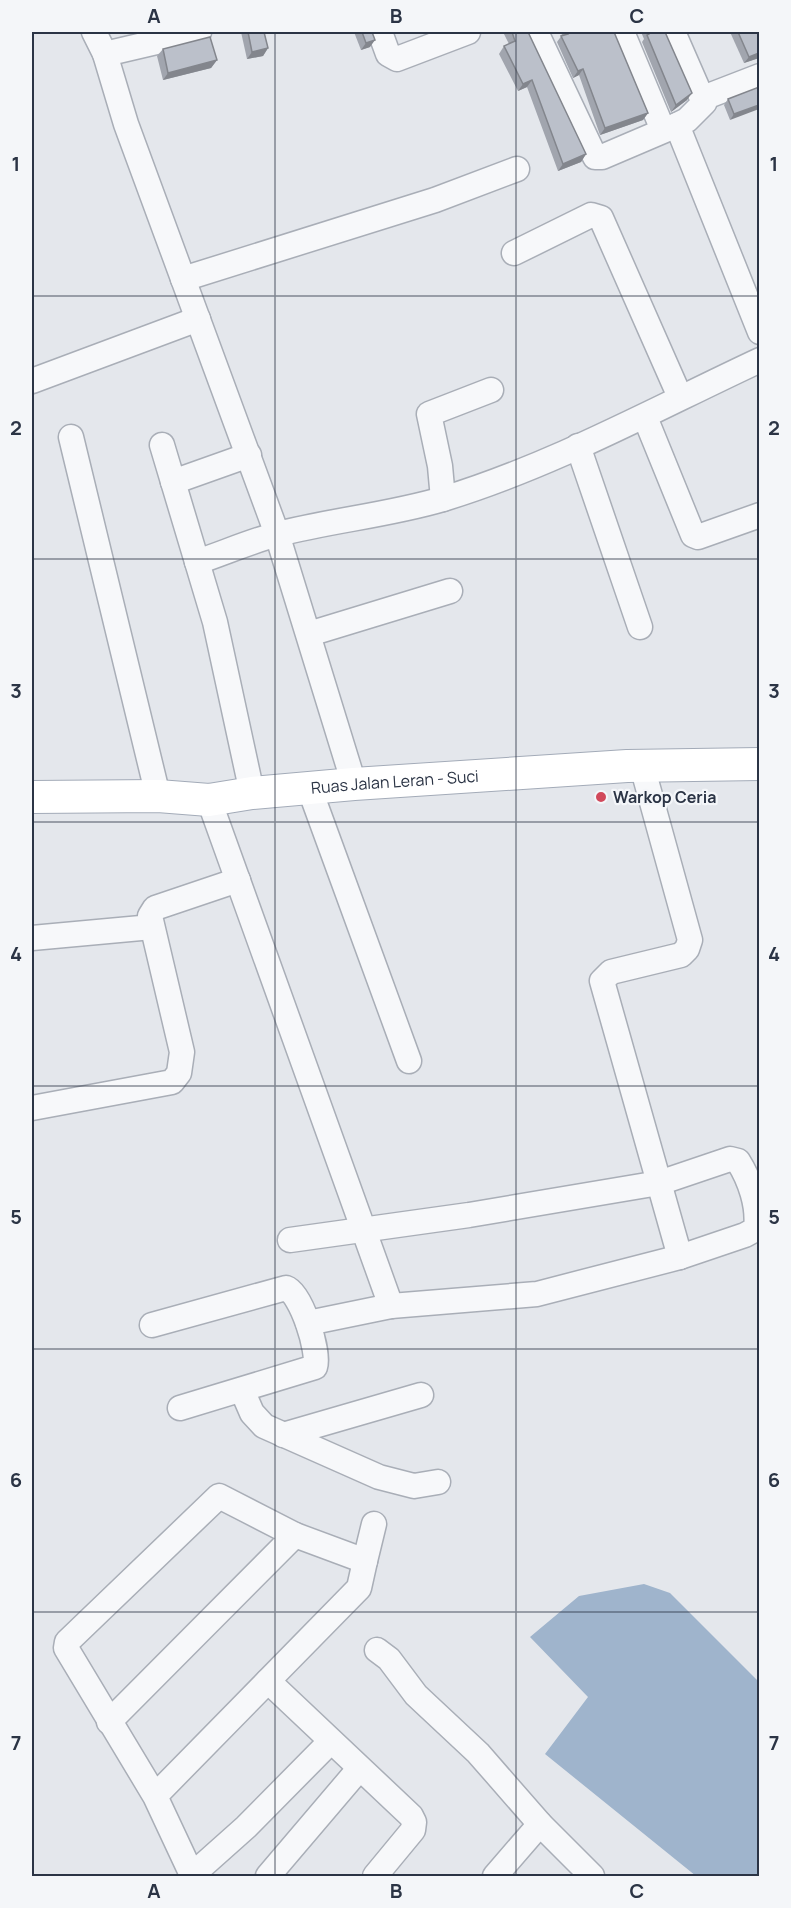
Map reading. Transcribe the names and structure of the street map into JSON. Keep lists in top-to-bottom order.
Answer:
{
  "streets": {
    "main road": ["Ruas Jalan Leran - Suci"]
  },
  "places": ["Warkop Ceria"],
  "grid": {
    "columns": ["A", "B", "C"],
    "rows": [
      "1",
      "2",
      "3",
      "4",
      "5",
      "6",
      "7"
    ]
  }
}
